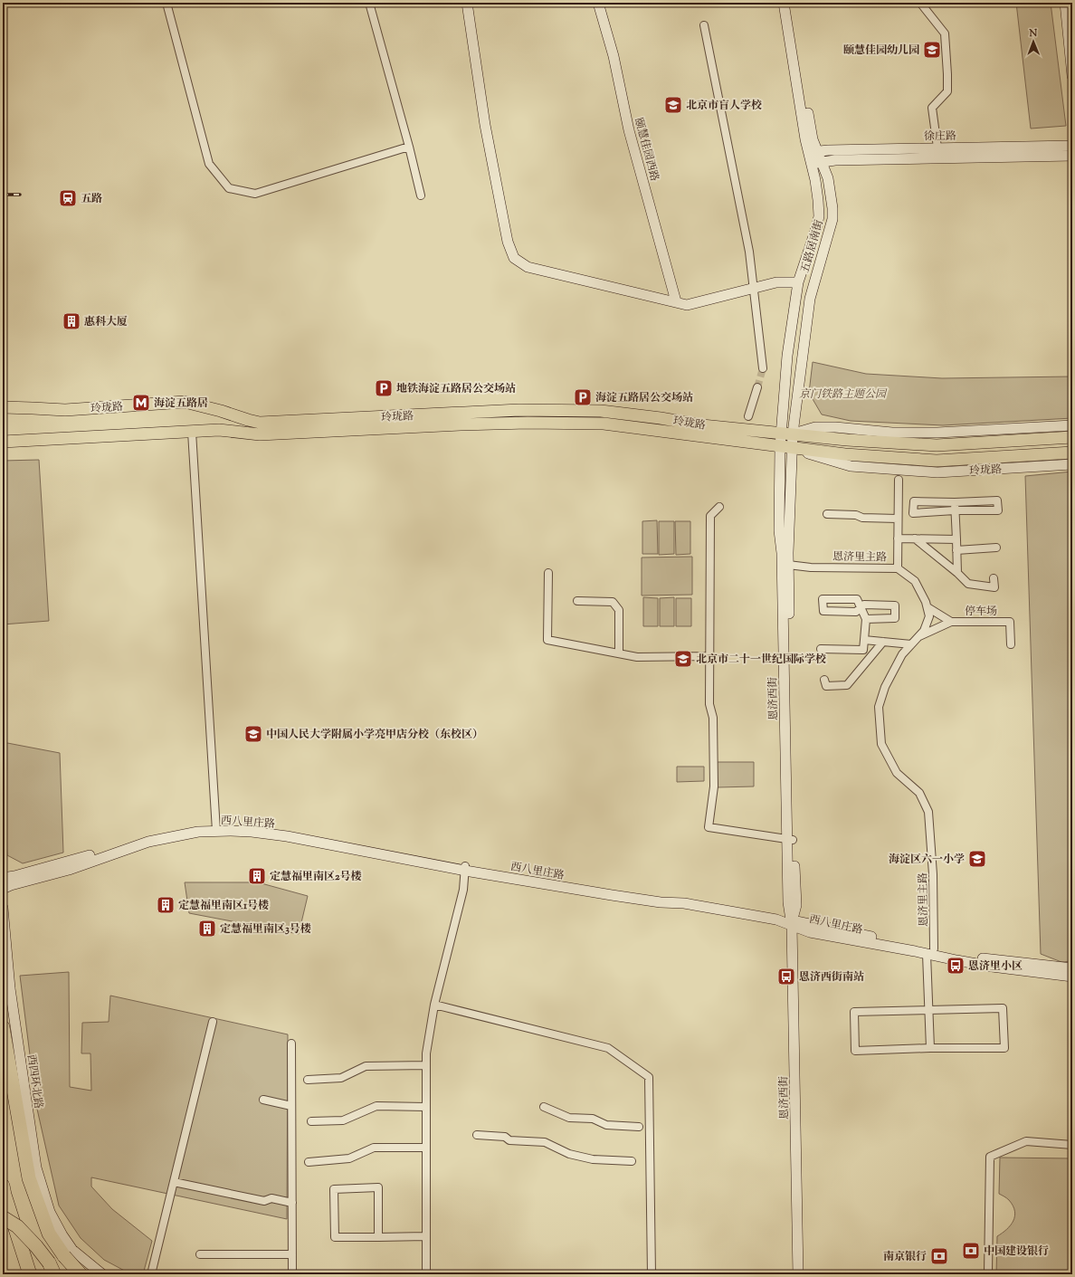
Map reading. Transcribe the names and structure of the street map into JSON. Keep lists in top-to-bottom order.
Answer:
{
  "streets": {
    "main road": ["玲珑路"],
    "street": [
      "徐庄路",
      "颐慧佳园西路",
      "五路居南街",
      "恩济里主路",
      "停车场",
      "恩济西街",
      "西八里庄路",
      "西四环北路"
    ]
  },
  "crossings": [
    ["徐庄路", "五路居南街"],
    ["五路居南街", "玲珑路"],
    ["五路居南街", "恩济西街"],
    ["玲珑路", "恩济西街"],
    ["恩济里主路", "恩济西街"],
    ["恩济里主路", "西八里庄路"],
    ["恩济西街", "西八里庄路"]
  ],
  "parks": ["京门铁路主题公园"],
  "places": {
    "school or university": [
      "颐慧佳园幼儿园",
      "北京市盲人学校",
      "北京市二十一世纪国际学校",
      "中国人民大学附属小学亮甲店分校（东校区）",
      "海淀区六一小学"
    ],
    "station": ["五路"],
    "building": [
      "惠科大厦",
      "定慧福里南区2号楼",
      "定慧福里南区1号楼",
      "定慧福里南区3号楼"
    ],
    "parking": ["地铁海淀五路居公交场站", "海淀五路居公交场站"],
    "metro station": ["海淀五路居"],
    "bus stop": ["恩济里小区", "恩济西街南站"],
    "bank": ["中国建设银行", "南京银行"]
  },
  "north": "top"
}
